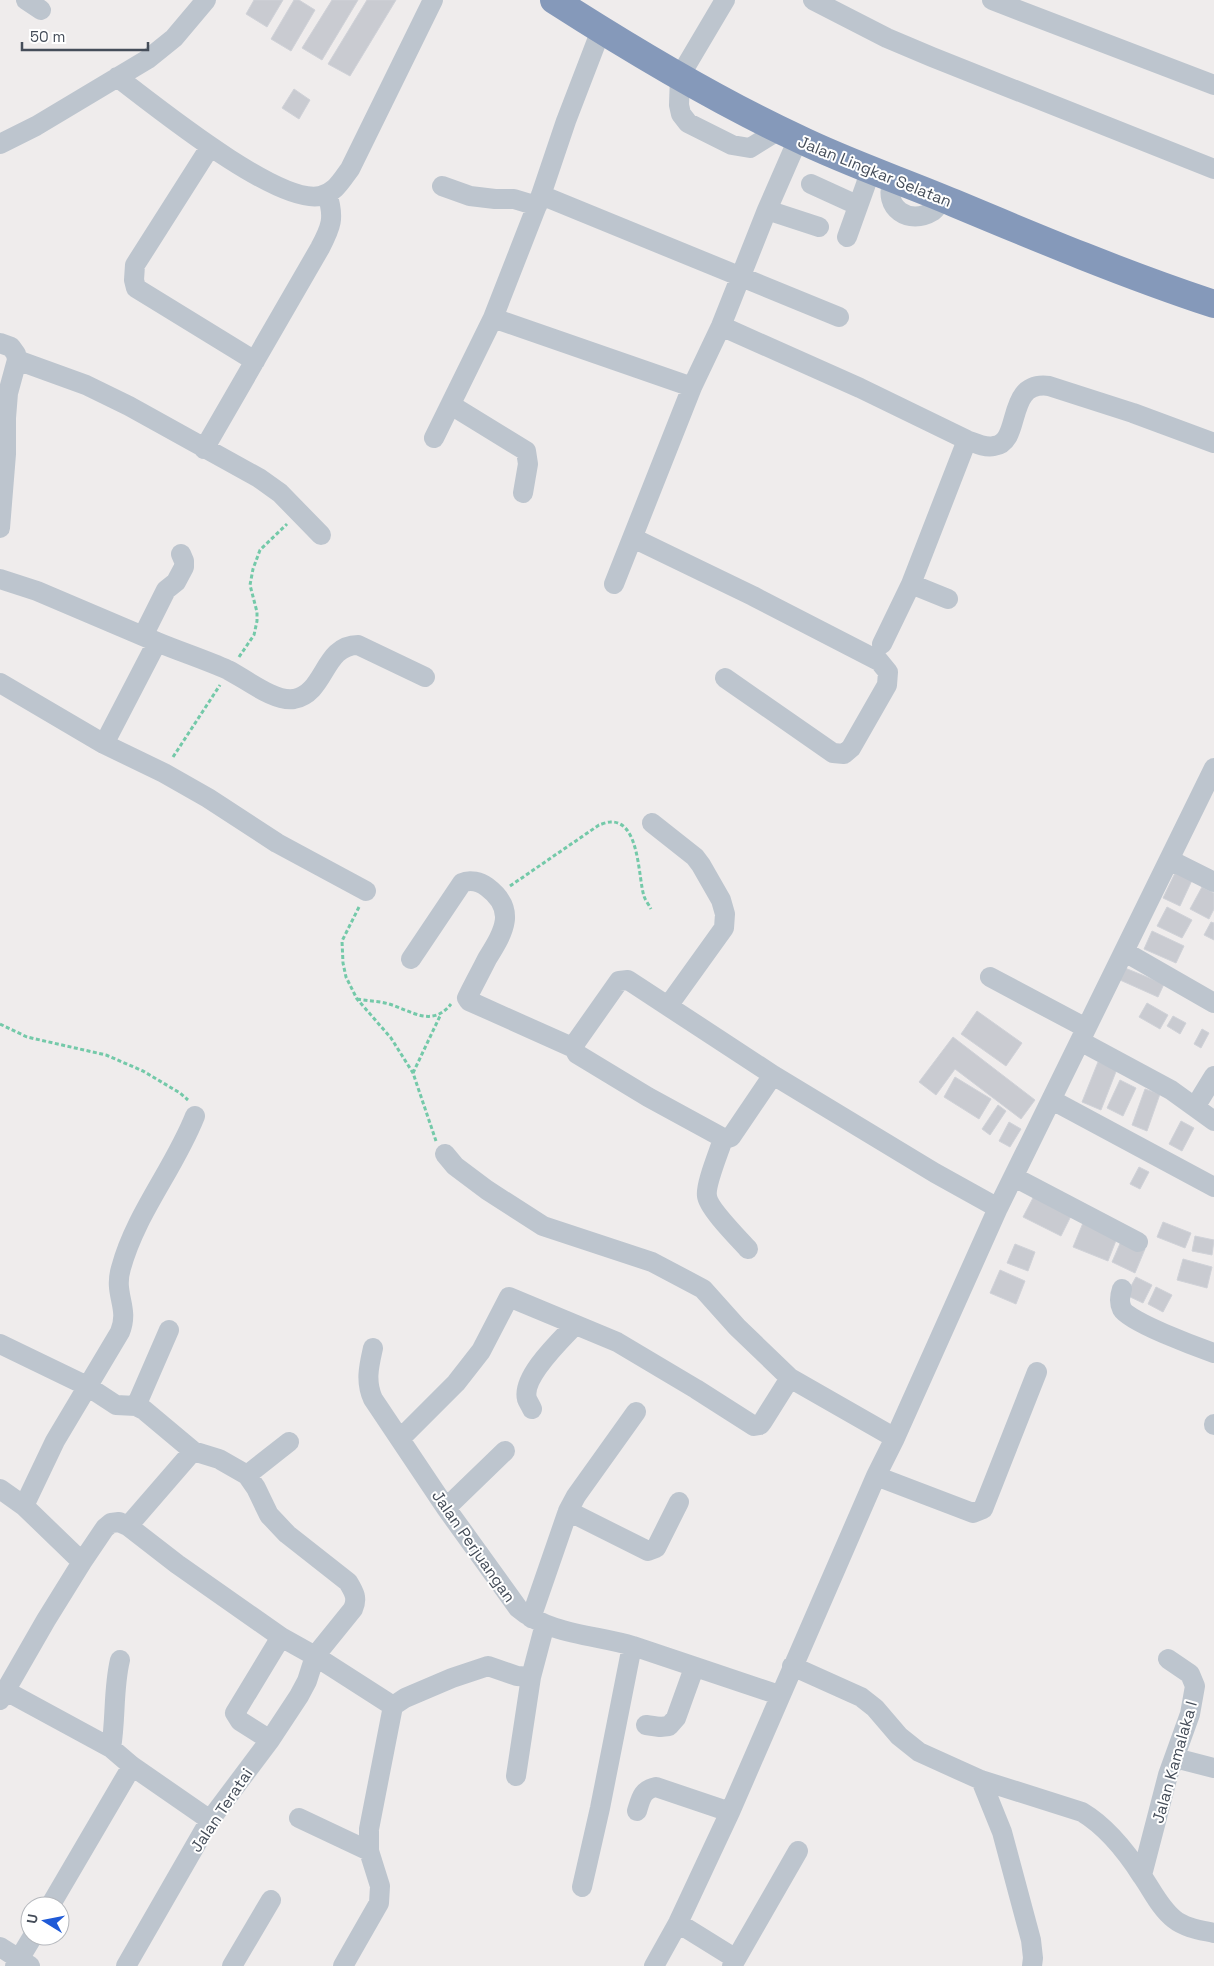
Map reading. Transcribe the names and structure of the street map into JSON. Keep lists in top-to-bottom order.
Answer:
{
  "streets": {
    "highway": ["Jalan Lingkar Selatan"],
    "street": ["Jalan Perjuangan", "Jalan Kamalaka I", "Jalan Teratai"]
  },
  "scale_bar": "50 m",
  "north": "left"
}
